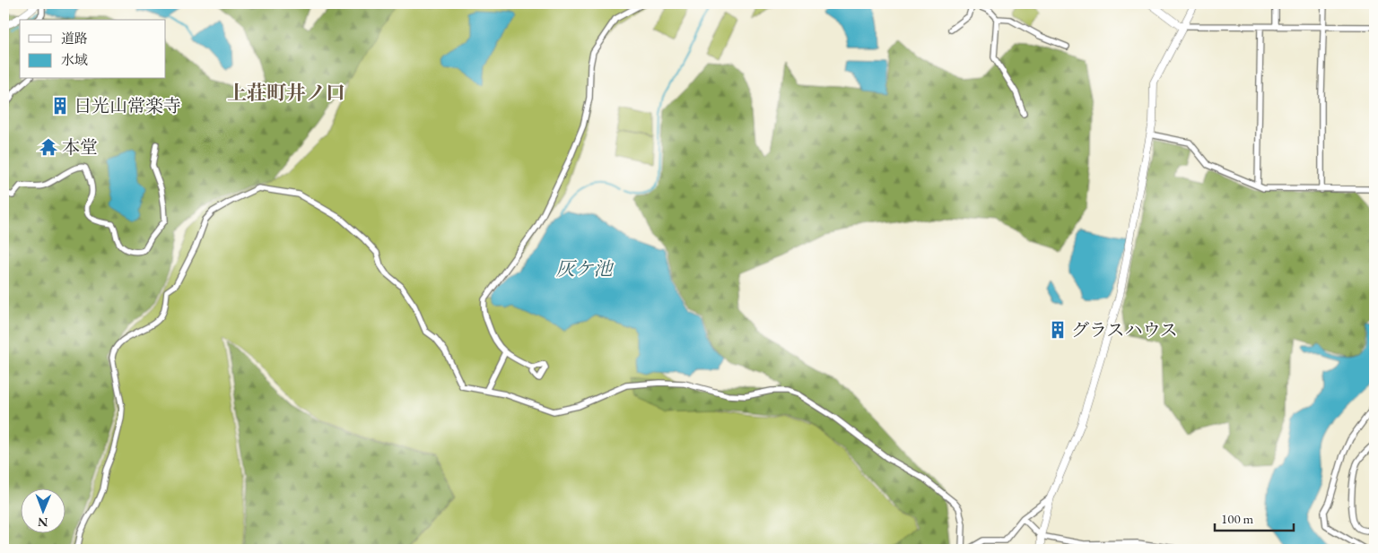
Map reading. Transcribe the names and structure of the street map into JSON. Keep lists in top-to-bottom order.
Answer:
{
  "districts": ["上荘町井ノ口"],
  "water": ["灰ケ池"],
  "places": {
    "building": ["日光山常楽寺", "グラスハウス"],
    "temple": ["本堂"]
  },
  "legend": ["道路", "水域"],
  "scale_bar": "100 m",
  "north": "bottom"
}
